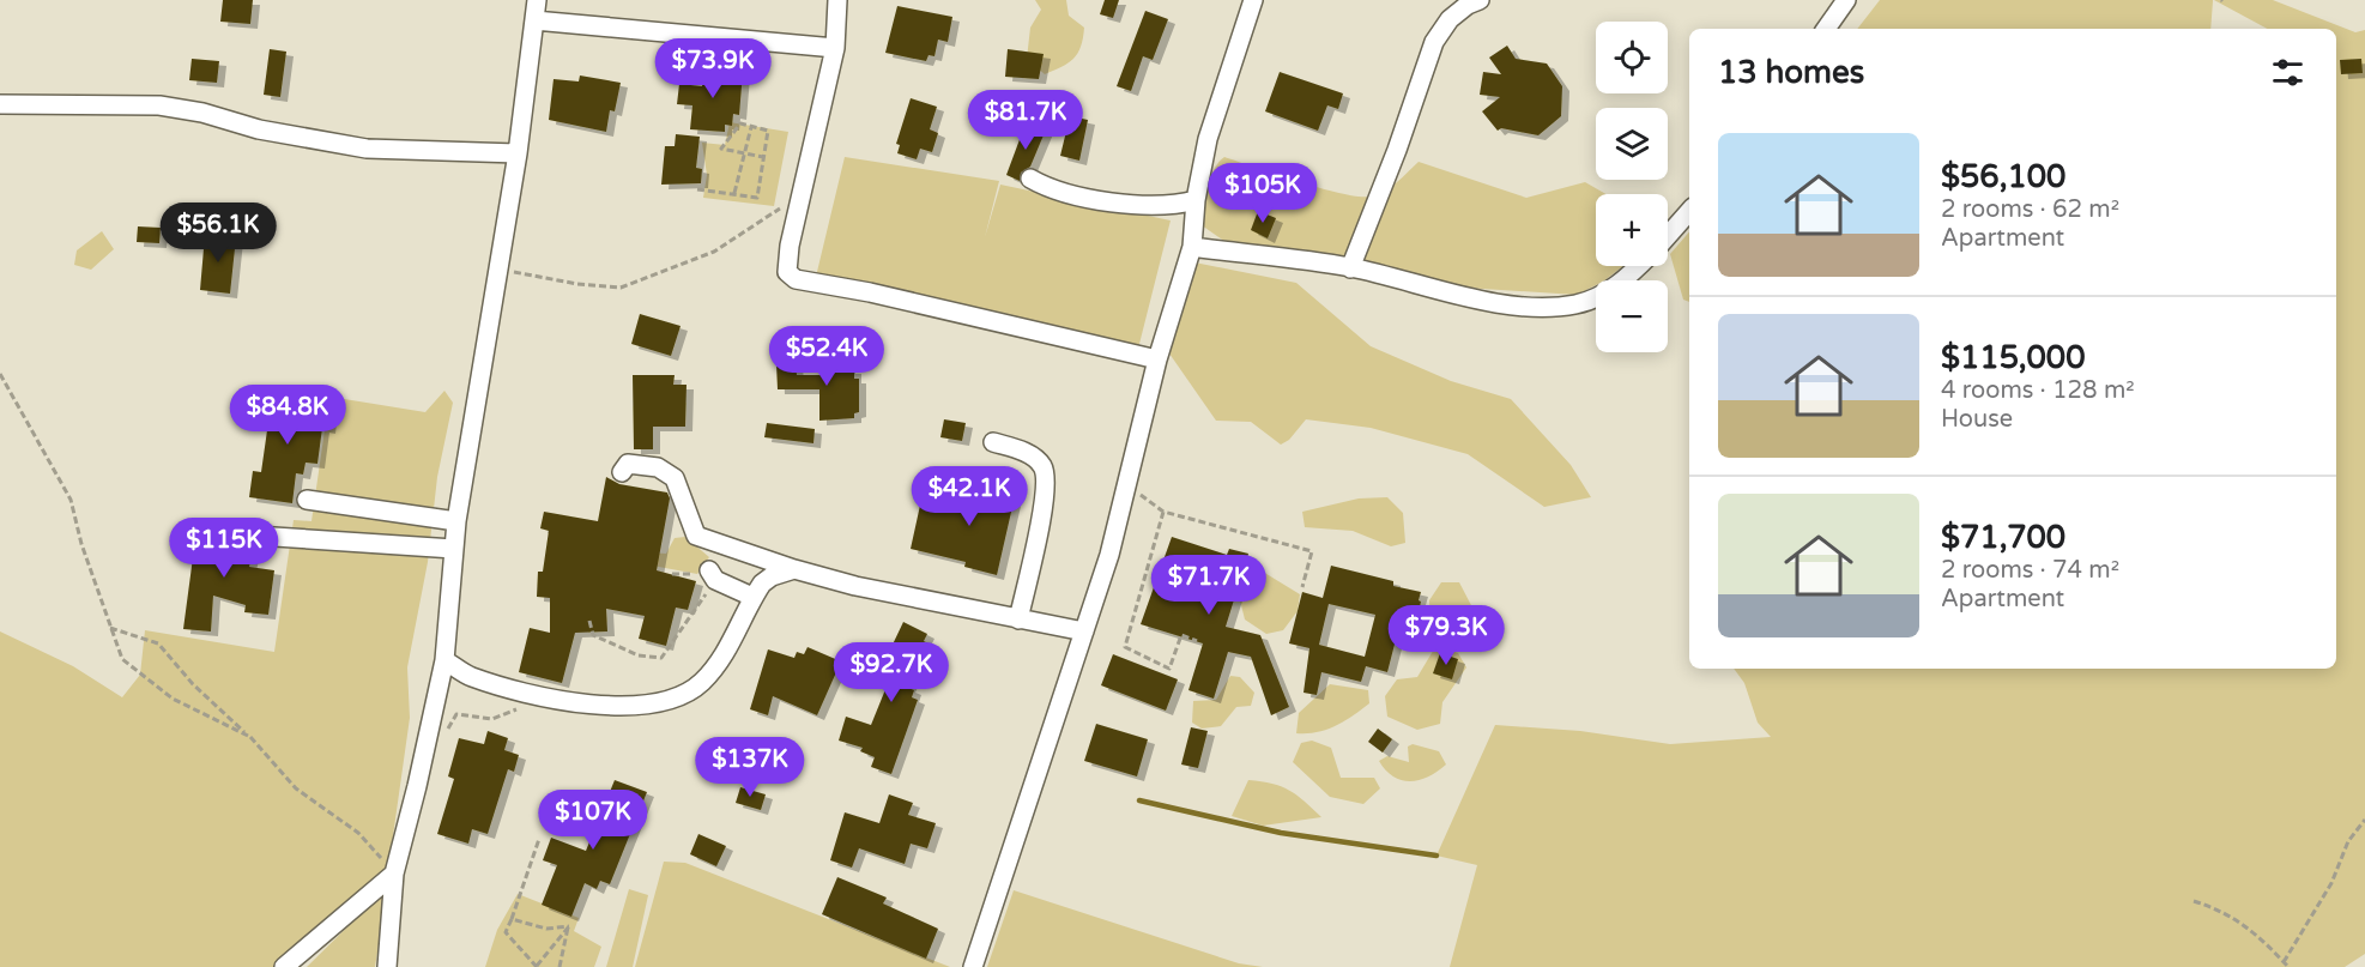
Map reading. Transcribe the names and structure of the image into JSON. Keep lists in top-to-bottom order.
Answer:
{
  "page": {
    "map_buttons": ["+", "−"],
    "heading": "13 homes",
    "price": [
      "$73.9K",
      "$81.7K",
      "$105K",
      "$56.1K",
      "$52.4K",
      "$84.8K",
      "$42.1K",
      "$115K",
      "$71.7K",
      "$79.3K",
      "$92.7K",
      "$137K",
      "$107K"
    ],
    "list": [
      {
        "name": "$56,100",
        "note": "2 rooms · 62 m² · Apartment"
      },
      {
        "name": "$115,000",
        "note": "4 rooms · 128 m² · House"
      },
      {
        "name": "$71,700",
        "note": "2 rooms · 74 m² · Apartment"
      }
    ]
  }
}
